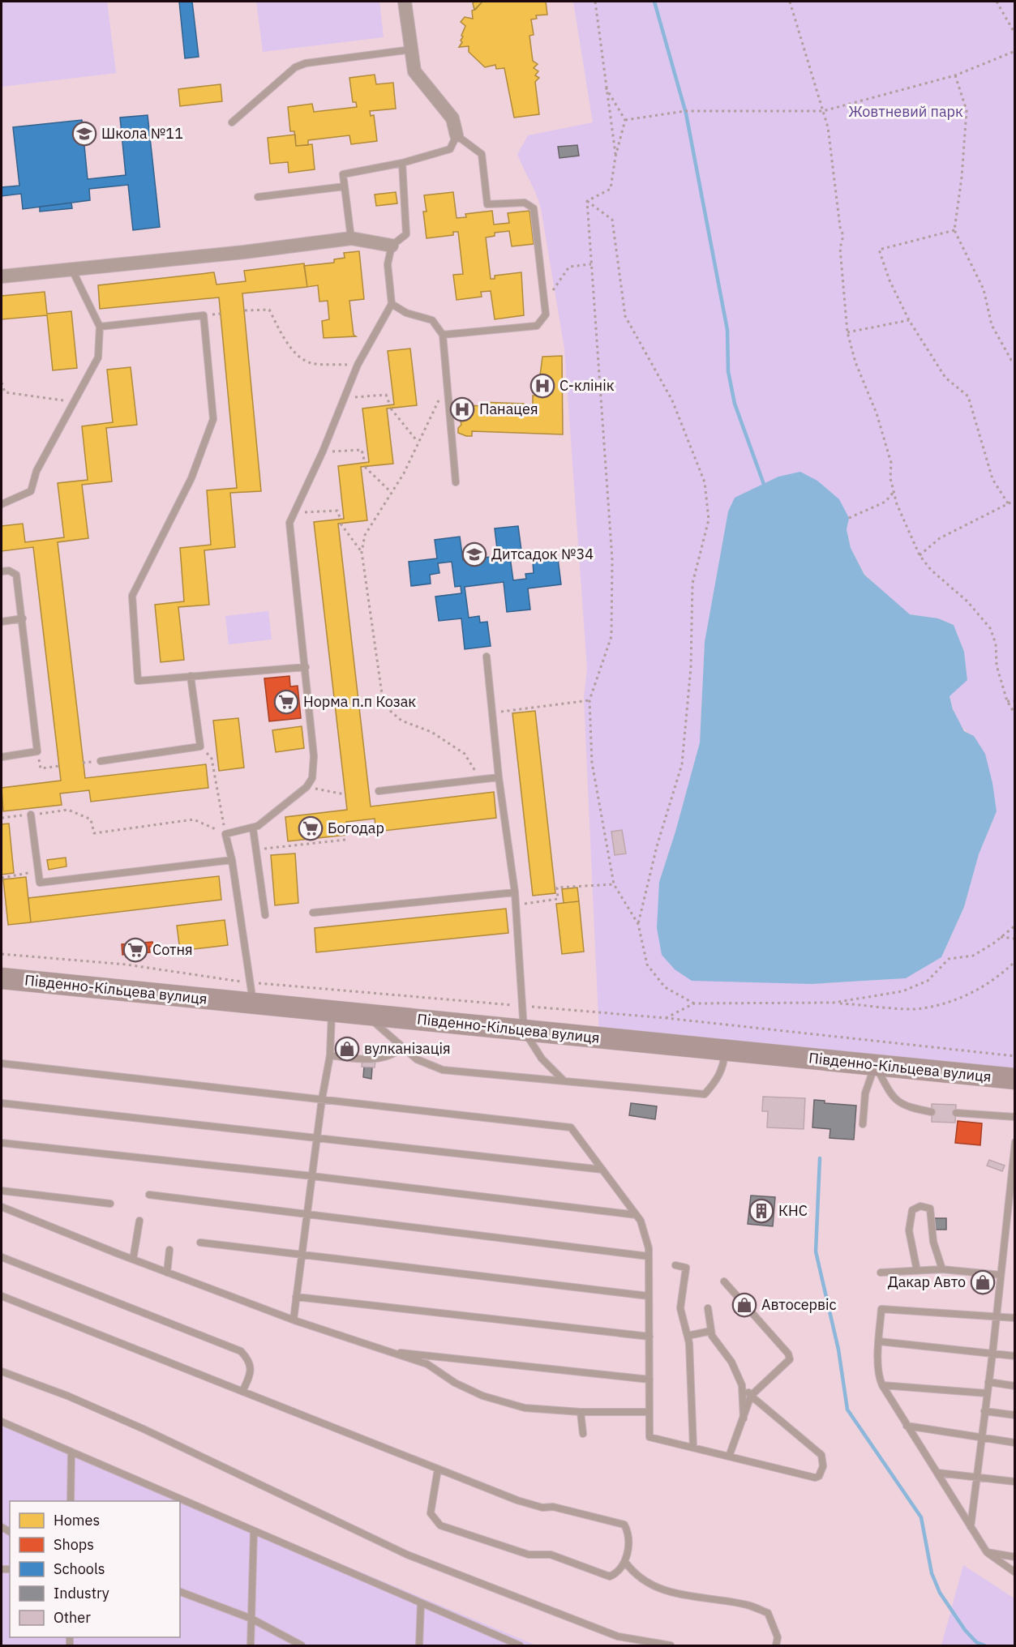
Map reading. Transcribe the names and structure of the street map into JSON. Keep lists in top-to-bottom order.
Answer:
{
  "streets": {
    "main road": ["Південно-Кільцева вулиця"]
  },
  "parks": ["Жовтневий парк"],
  "places": {
    "school or university": ["Школа №11", "Дитсадок №34"],
    "hospital": ["С-клінік", "Панацея"],
    "supermarket": ["Норма п.п Козак", "Богодар", "Сотня"],
    "shop": ["вулканізація", "Дакар Авто", "Автосервіс"],
    "building": ["КНС"]
  },
  "legend": [
    "Homes",
    "Shops",
    "Schools",
    "Industry",
    "Other"
  ]
}
